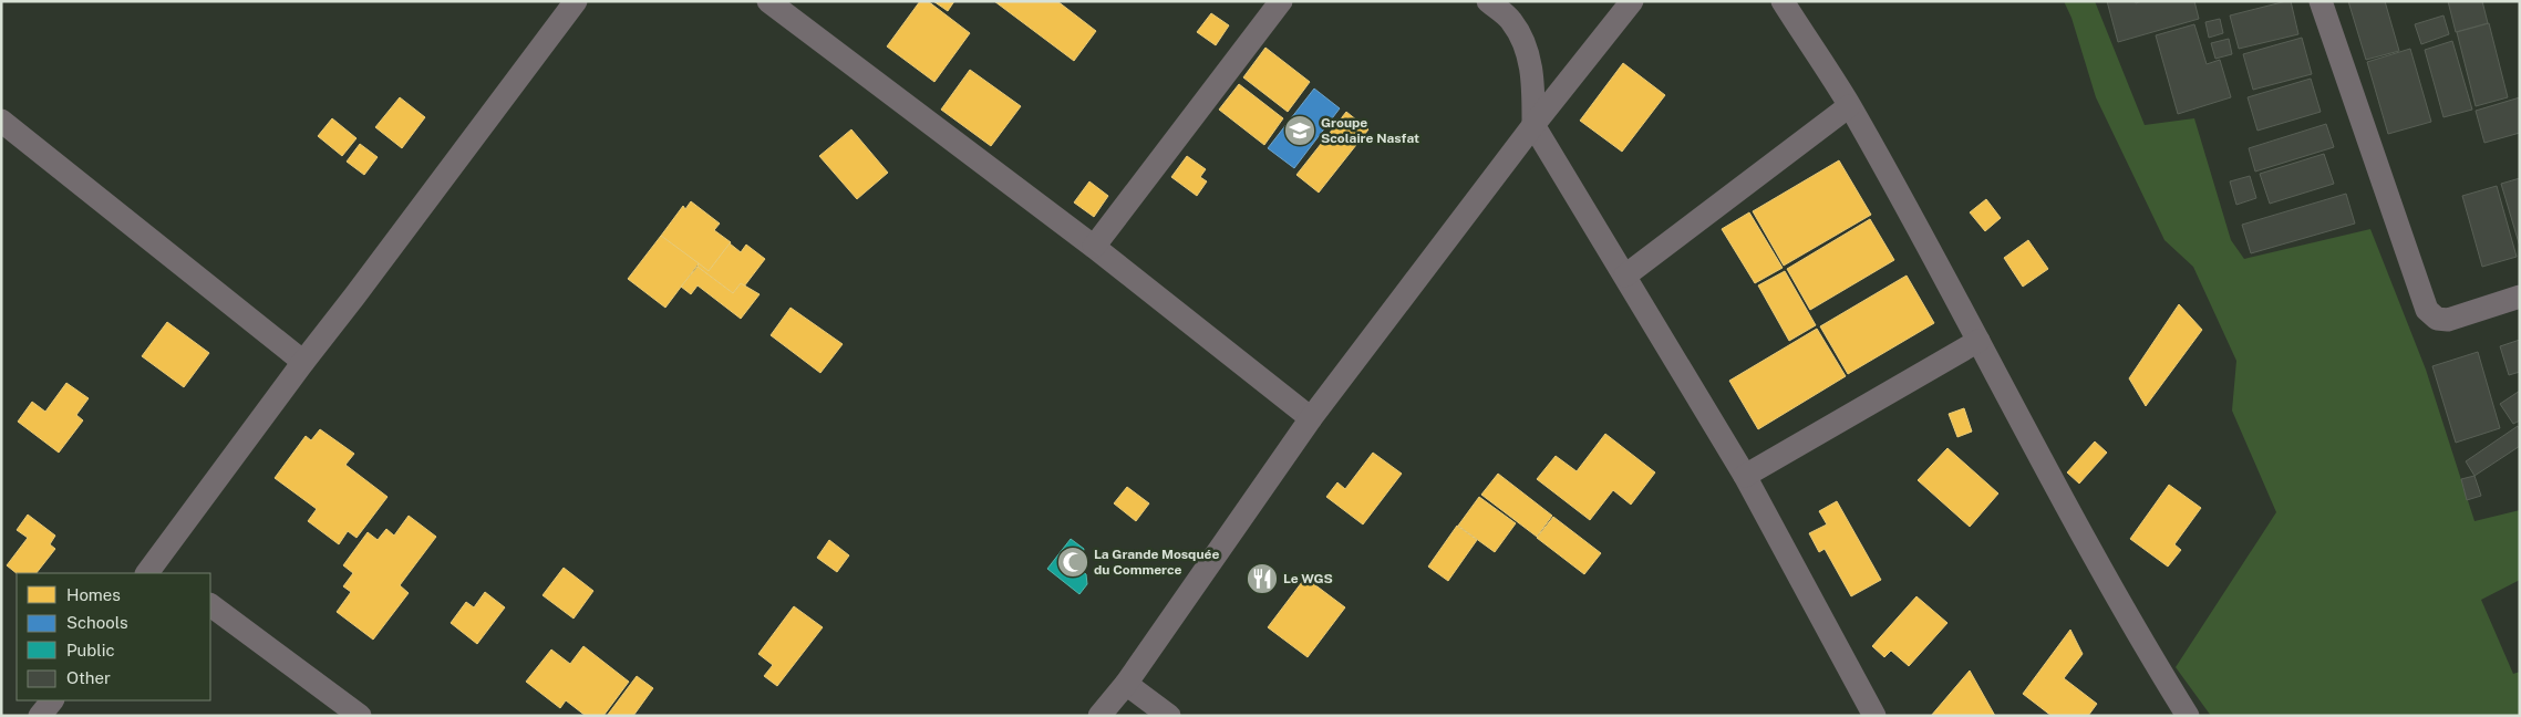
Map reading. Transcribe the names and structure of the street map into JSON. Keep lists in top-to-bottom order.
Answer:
{
  "places": {
    "school or university": ["Groupe Scolaire Nasfat"],
    "mosque": ["La Grande Mosquée du Commerce"],
    "restaurant": ["Le WGS"]
  },
  "legend": [
    "Homes",
    "Schools",
    "Public",
    "Other"
  ]
}
